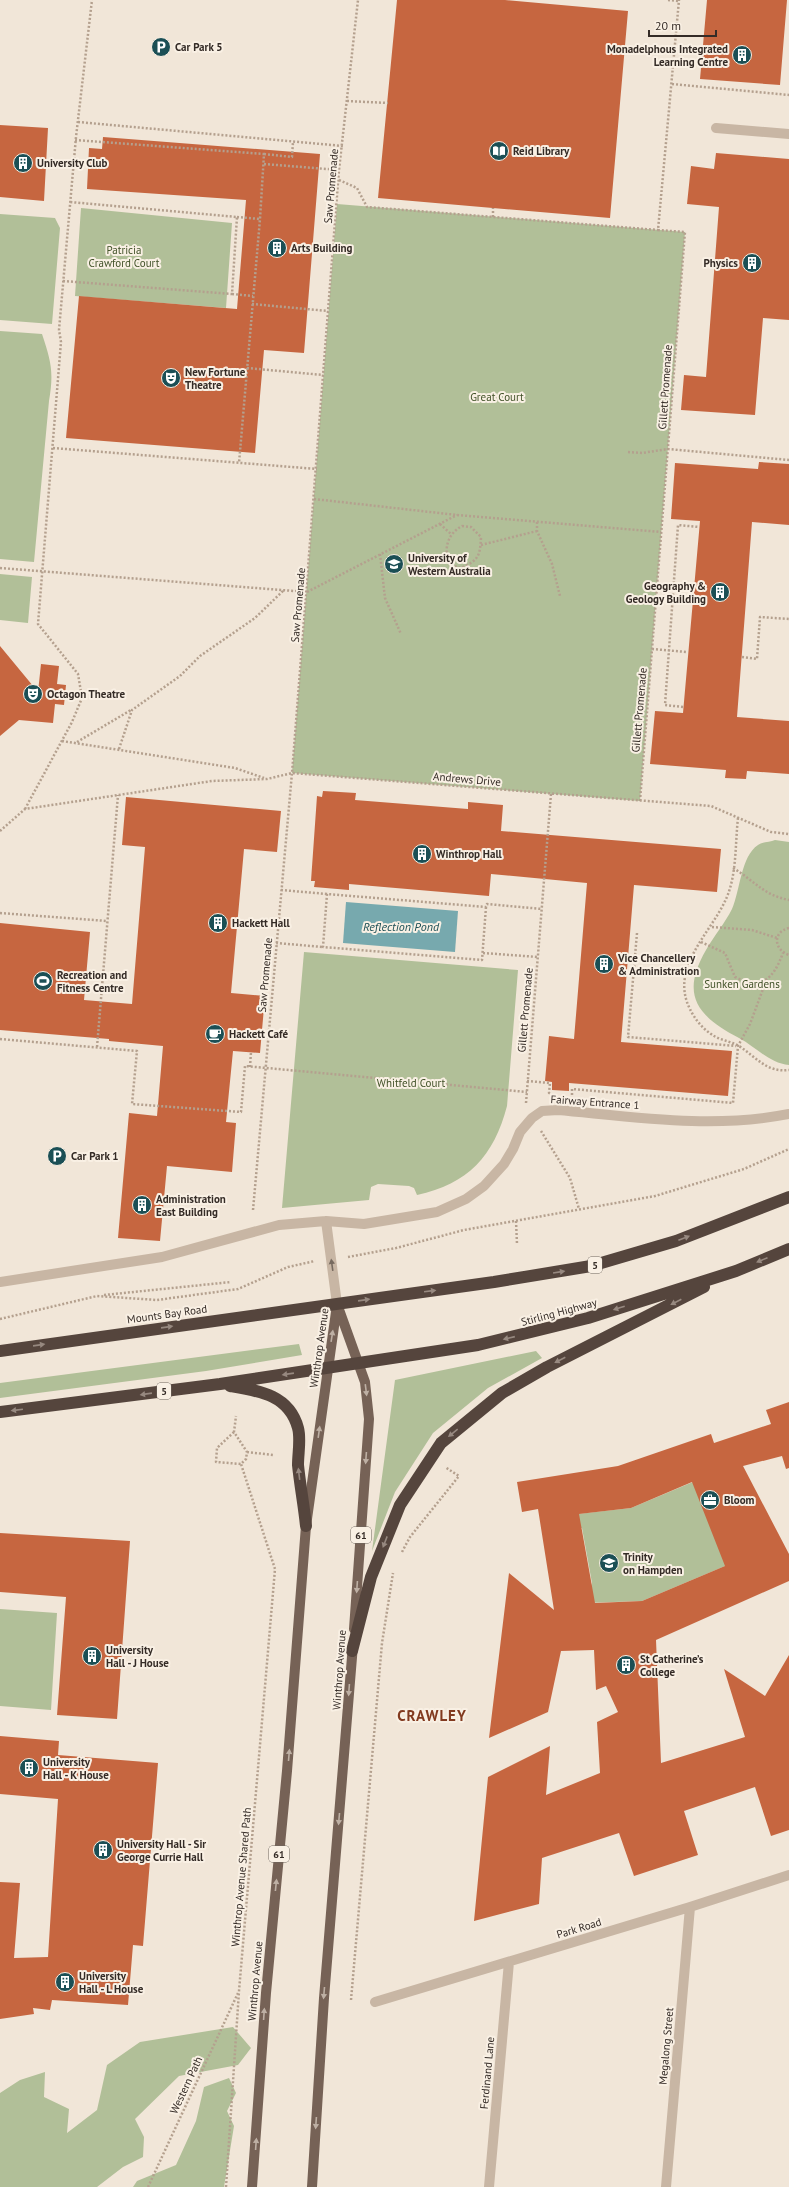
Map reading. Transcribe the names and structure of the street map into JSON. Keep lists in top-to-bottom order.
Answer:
{
  "streets": {
    "highway": [
      "5",
      "Stirling Highway",
      "Mounts Bay Road",
      "61"
    ],
    "main road": ["Winthrop Avenue"],
    "street": [
      "Fairway Entrance 1",
      "Park Road",
      "Megalong Street",
      "Ferdinand Lane"
    ],
    "path": [
      "Saw Promenade",
      "Gillett Promenade",
      "Andrews Drive",
      "Winthrop Avenue Shared Path",
      "Western Path"
    ]
  },
  "crossings": [
    ["Saw Promenade", "Andrews Drive"],
    ["Gillett Promenade", "Andrews Drive"],
    ["5", "Stirling Highway"],
    ["5", "Mounts Bay Road"],
    ["5", "Winthrop Avenue"],
    ["5", "61"],
    ["Stirling Highway", "Winthrop Avenue"],
    ["Mounts Bay Road", "Winthrop Avenue"],
    ["Winthrop Avenue", "61"],
    ["Winthrop Avenue Shared Path", "Western Path"],
    ["Park Road", "Megalong Street"],
    ["Park Road", "Ferdinand Lane"]
  ],
  "districts": ["CRAWLEY"],
  "water": ["Reflection Pond"],
  "parks": [
    "Patricia Crawford Court",
    "Great Court",
    "Sunken Gardens",
    "Whitfeld Court"
  ],
  "places": {
    "parking": ["Car Park 5", "Car Park 1"],
    "building": [
      "Monadelphous Integrated Learning Centre",
      "University Club",
      "Arts Building",
      "Physics",
      "Geography & Geology Building",
      "Winthrop Hall",
      "Hackett Hall",
      "Vice Chancellery & Administration",
      "Administration East Building",
      "University Hall - J House",
      "St Catherine’s College",
      "University Hall - K House",
      "University Hall - Sir George Currie Hall",
      "University Hall - L House"
    ],
    "library": ["Reid Library"],
    "theatre": ["New Fortune Theatre", "Octagon Theatre"],
    "school or university": ["University of Western Australia", "Trinity on Hampden"],
    "sports": ["Recreation and Fitness Centre"],
    "cafe": ["Hackett Café"],
    "office": ["Bloom"]
  },
  "scale_bar": "20 m"
}
